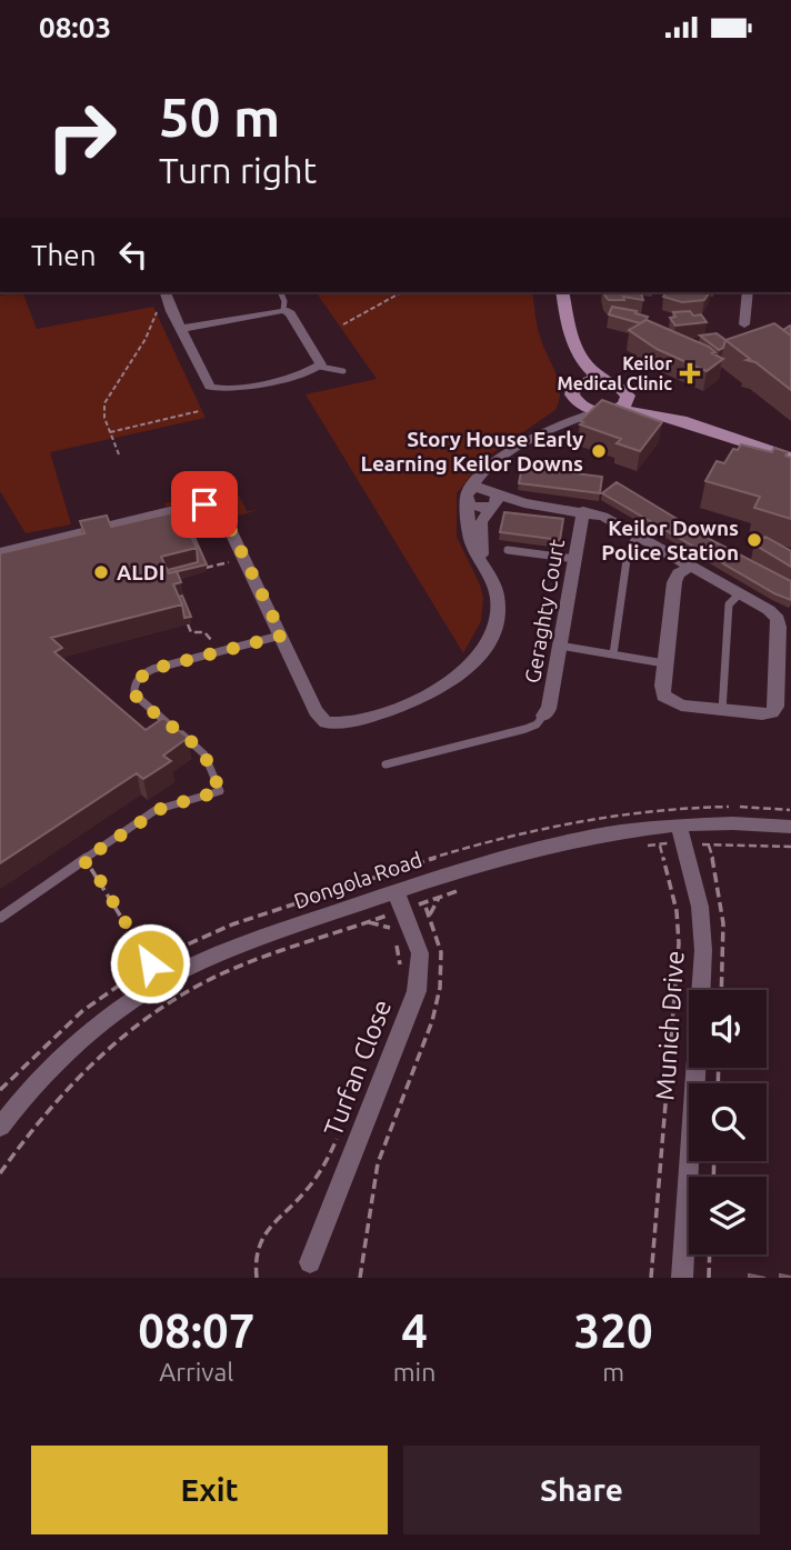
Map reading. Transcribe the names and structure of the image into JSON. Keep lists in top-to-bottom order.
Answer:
{
  "streets": {
    "street": [
      "Geraghty Court",
      "Dongola Road",
      "Munich Drive",
      "Turfan Close"
    ]
  },
  "crossings": [
    ["Dongola Road", "Munich Drive"],
    ["Dongola Road", "Turfan Close"]
  ],
  "places": {
    "health": ["Keilor Medical Clinic"],
    "other": ["Story House Early Learning Keilor Downs", "Keilor Downs Police Station", "ALDI"]
  },
  "page": {
    "status": "08:03",
    "turn": ["50 m", "Turn right"],
    "then": "Then",
    "eta": [
      "08:07",
      "Arrival",
      "4",
      "min",
      "320",
      "m"
    ],
    "buttons": ["Exit", "Share"]
  }
}
